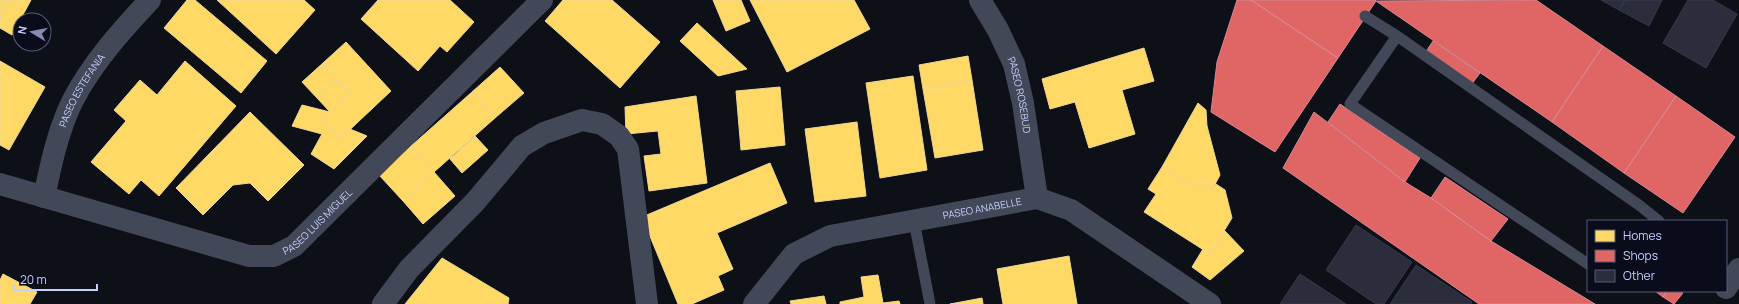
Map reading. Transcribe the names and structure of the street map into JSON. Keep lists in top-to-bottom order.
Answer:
{
  "streets": {
    "street": [
      "PASEO ESTEFANIA",
      "PASEO ROSEBUD",
      "PASEO ANABELLE",
      "PASEO LUIS MIGUEL"
    ]
  },
  "crossings": [
    ["PASEO ESTEFANIA", "PASEO LUIS MIGUEL"],
    ["PASEO ROSEBUD", "PASEO ANABELLE"]
  ],
  "legend": ["Homes", "Shops", "Other"],
  "scale_bar": "20 m",
  "north": "left"
}
